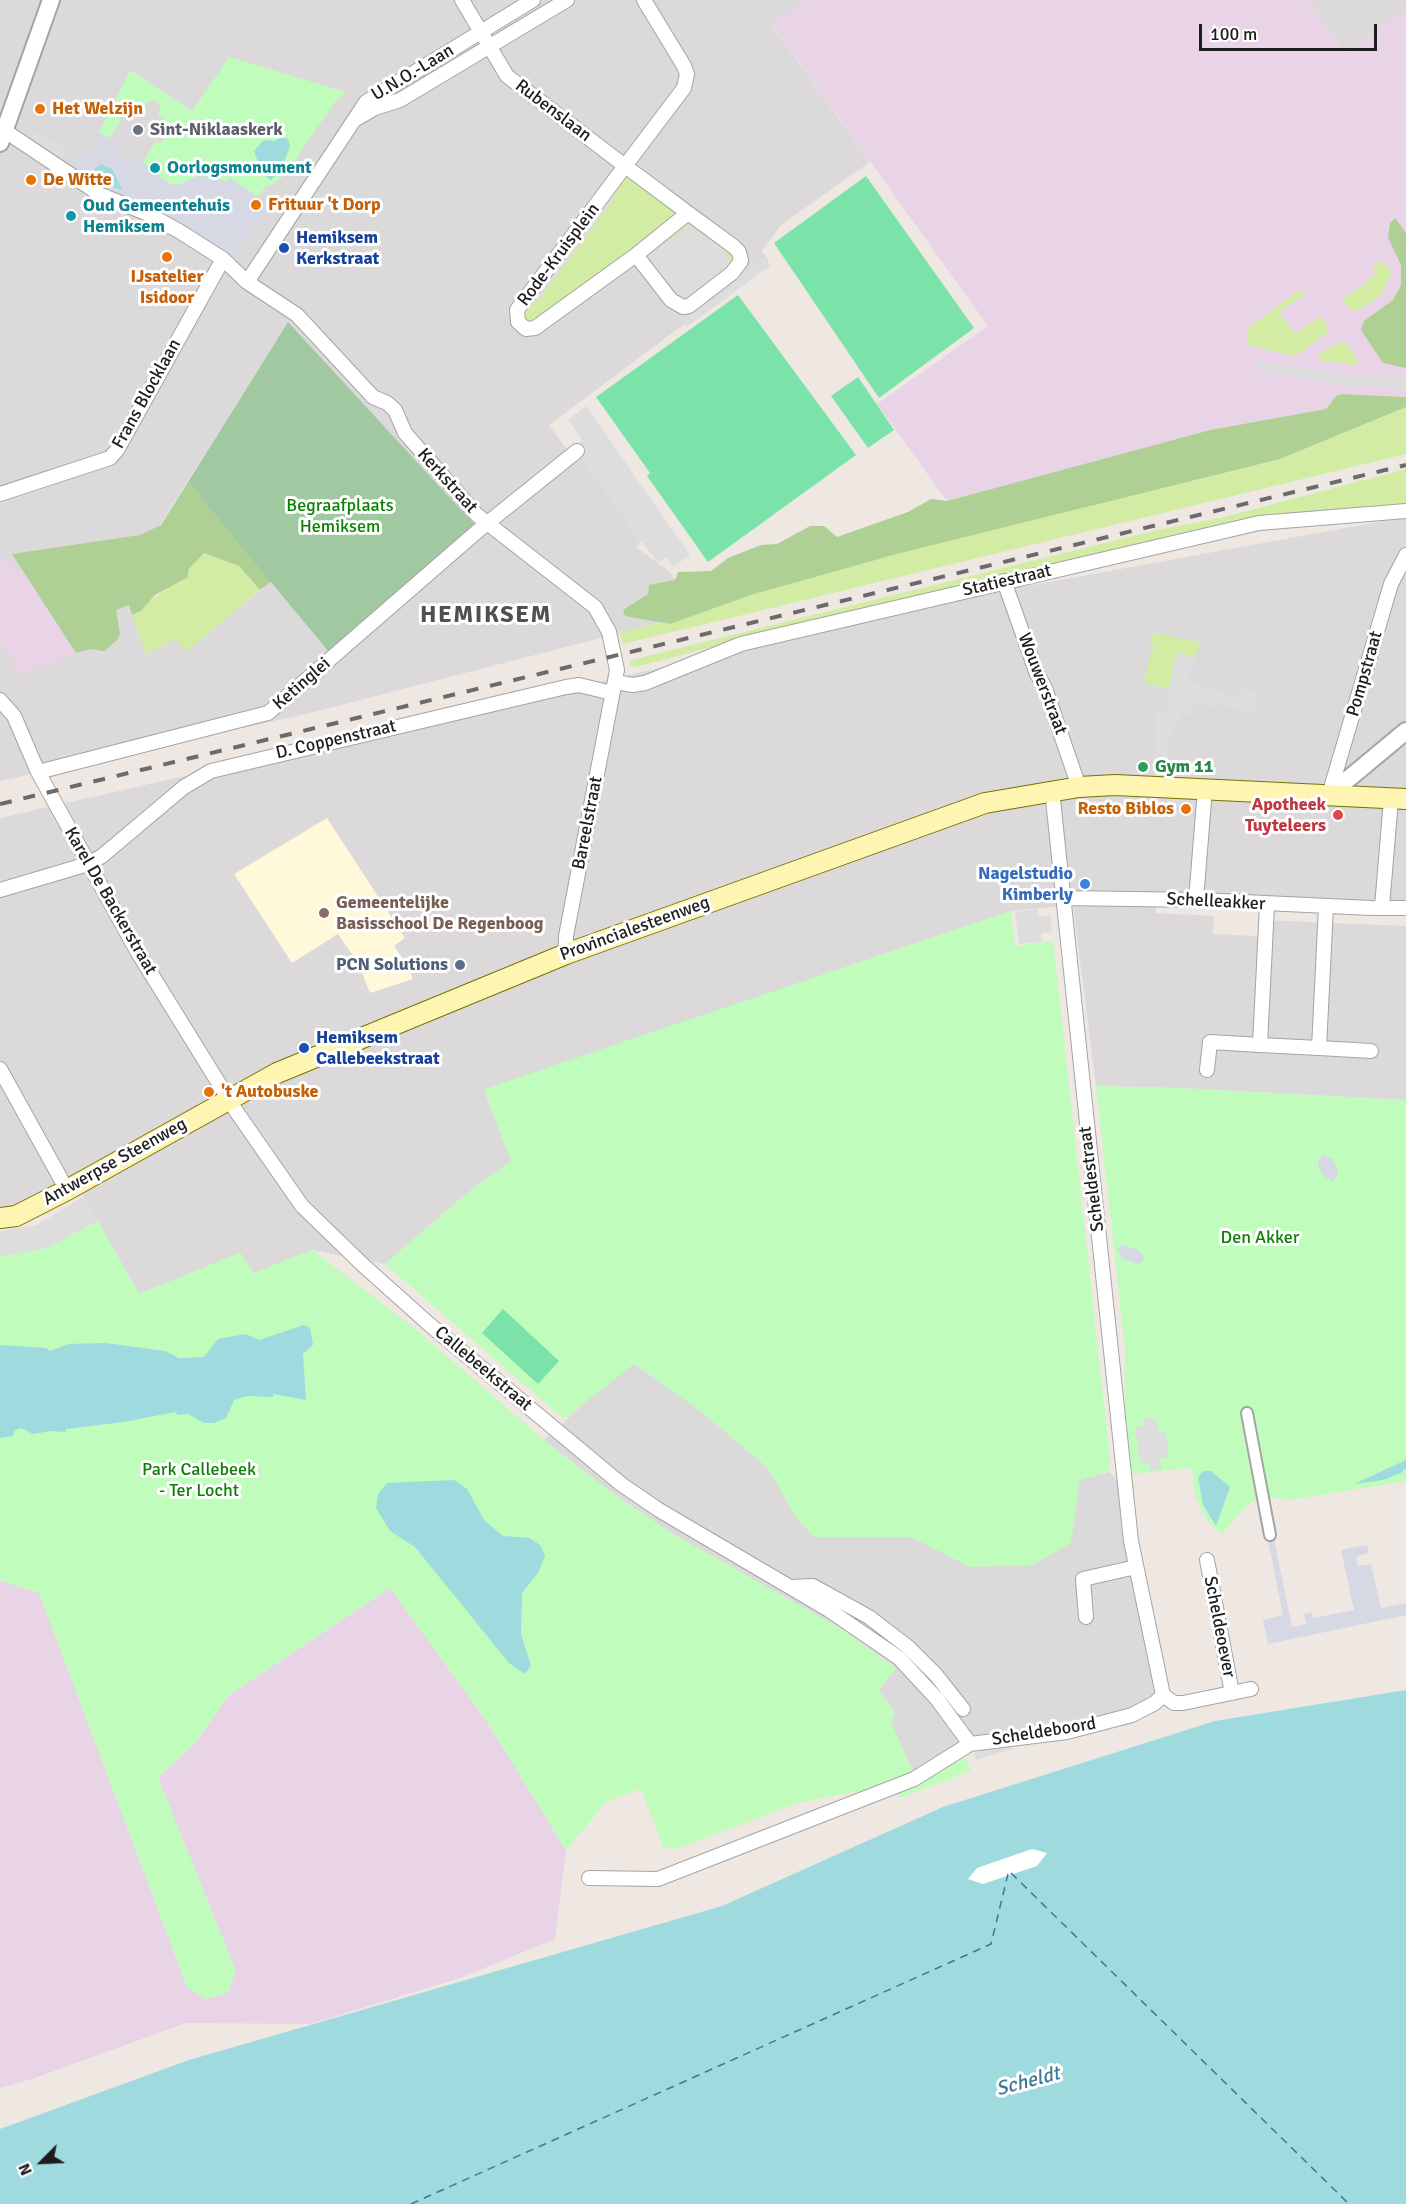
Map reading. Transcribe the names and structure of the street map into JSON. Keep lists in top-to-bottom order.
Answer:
{
  "streets": {
    "main road": ["Provincialesteenweg", "Antwerpse Steenweg"],
    "street": [
      "U.N.O.-Laan",
      "Rubenslaan",
      "Rode-Kruisplein",
      "Frans Blocklaan",
      "Kerkstraat",
      "Statiestraat",
      "Pompstraat",
      "Ketinglei",
      "Wouwerstraat",
      "D. Coppenstraat",
      "Bareelstraat",
      "Karel De Backerstraat",
      "Schelleakker",
      "Scheldestraat",
      "Callebeekstraat",
      "Scheldeoever",
      "Scheldeboord"
    ]
  },
  "crossings": [
    ["U.N.O.-Laan", "Rubenslaan"],
    ["U.N.O.-Laan", "Kerkstraat"],
    ["Rubenslaan", "Rode-Kruisplein"],
    ["Frans Blocklaan", "Kerkstraat"],
    ["Kerkstraat", "Statiestraat"],
    ["Kerkstraat", "Ketinglei"],
    ["Kerkstraat", "D. Coppenstraat"],
    ["Kerkstraat", "Bareelstraat"],
    ["Statiestraat", "Wouwerstraat"],
    ["Statiestraat", "D. Coppenstraat"],
    ["Statiestraat", "Bareelstraat"],
    ["Pompstraat", "Provincialesteenweg"],
    ["Ketinglei", "Karel De Backerstraat"],
    ["Wouwerstraat", "Provincialesteenweg"],
    ["D. Coppenstraat", "Bareelstraat"],
    ["D. Coppenstraat", "Karel De Backerstraat"],
    ["Bareelstraat", "Provincialesteenweg"],
    ["Karel De Backerstraat", "Provincialesteenweg"],
    ["Karel De Backerstraat", "Antwerpse Steenweg"],
    ["Karel De Backerstraat", "Callebeekstraat"],
    ["Schelleakker", "Scheldestraat"],
    ["Provincialesteenweg", "Antwerpse Steenweg"],
    ["Provincialesteenweg", "Scheldestraat"],
    ["Provincialesteenweg", "Callebeekstraat"],
    ["Antwerpse Steenweg", "Callebeekstraat"],
    ["Scheldestraat", "Scheldeboord"],
    ["Callebeekstraat", "Scheldeboord"]
  ],
  "districts": ["HEMIKSEM"],
  "water": ["Scheldt"],
  "parks": ["Begraafplaats Hemiksem", "Den Akker", "Park Callebeek - Ter Locht"],
  "places": [
    "Het Welzijn",
    "Sint-Niklaaskerk",
    "Oorlogsmonument",
    "De Witte",
    "Frituur 't Dorp",
    "Oud Gemeentehuis Hemiksem",
    "Hemiksem Kerkstraat",
    "IJsatelier Isidoor",
    "Gym 11",
    "Resto Biblos",
    "Apotheek Tuyteleers",
    "Nagelstudio Kimberly",
    "Gemeentelijke Basisschool De Regenboog",
    "PCN Solutions",
    "Hemiksem Callebeekstraat",
    "'t Autobuske"
  ],
  "scale_bar": "100 m",
  "north": "bottom left"
}
